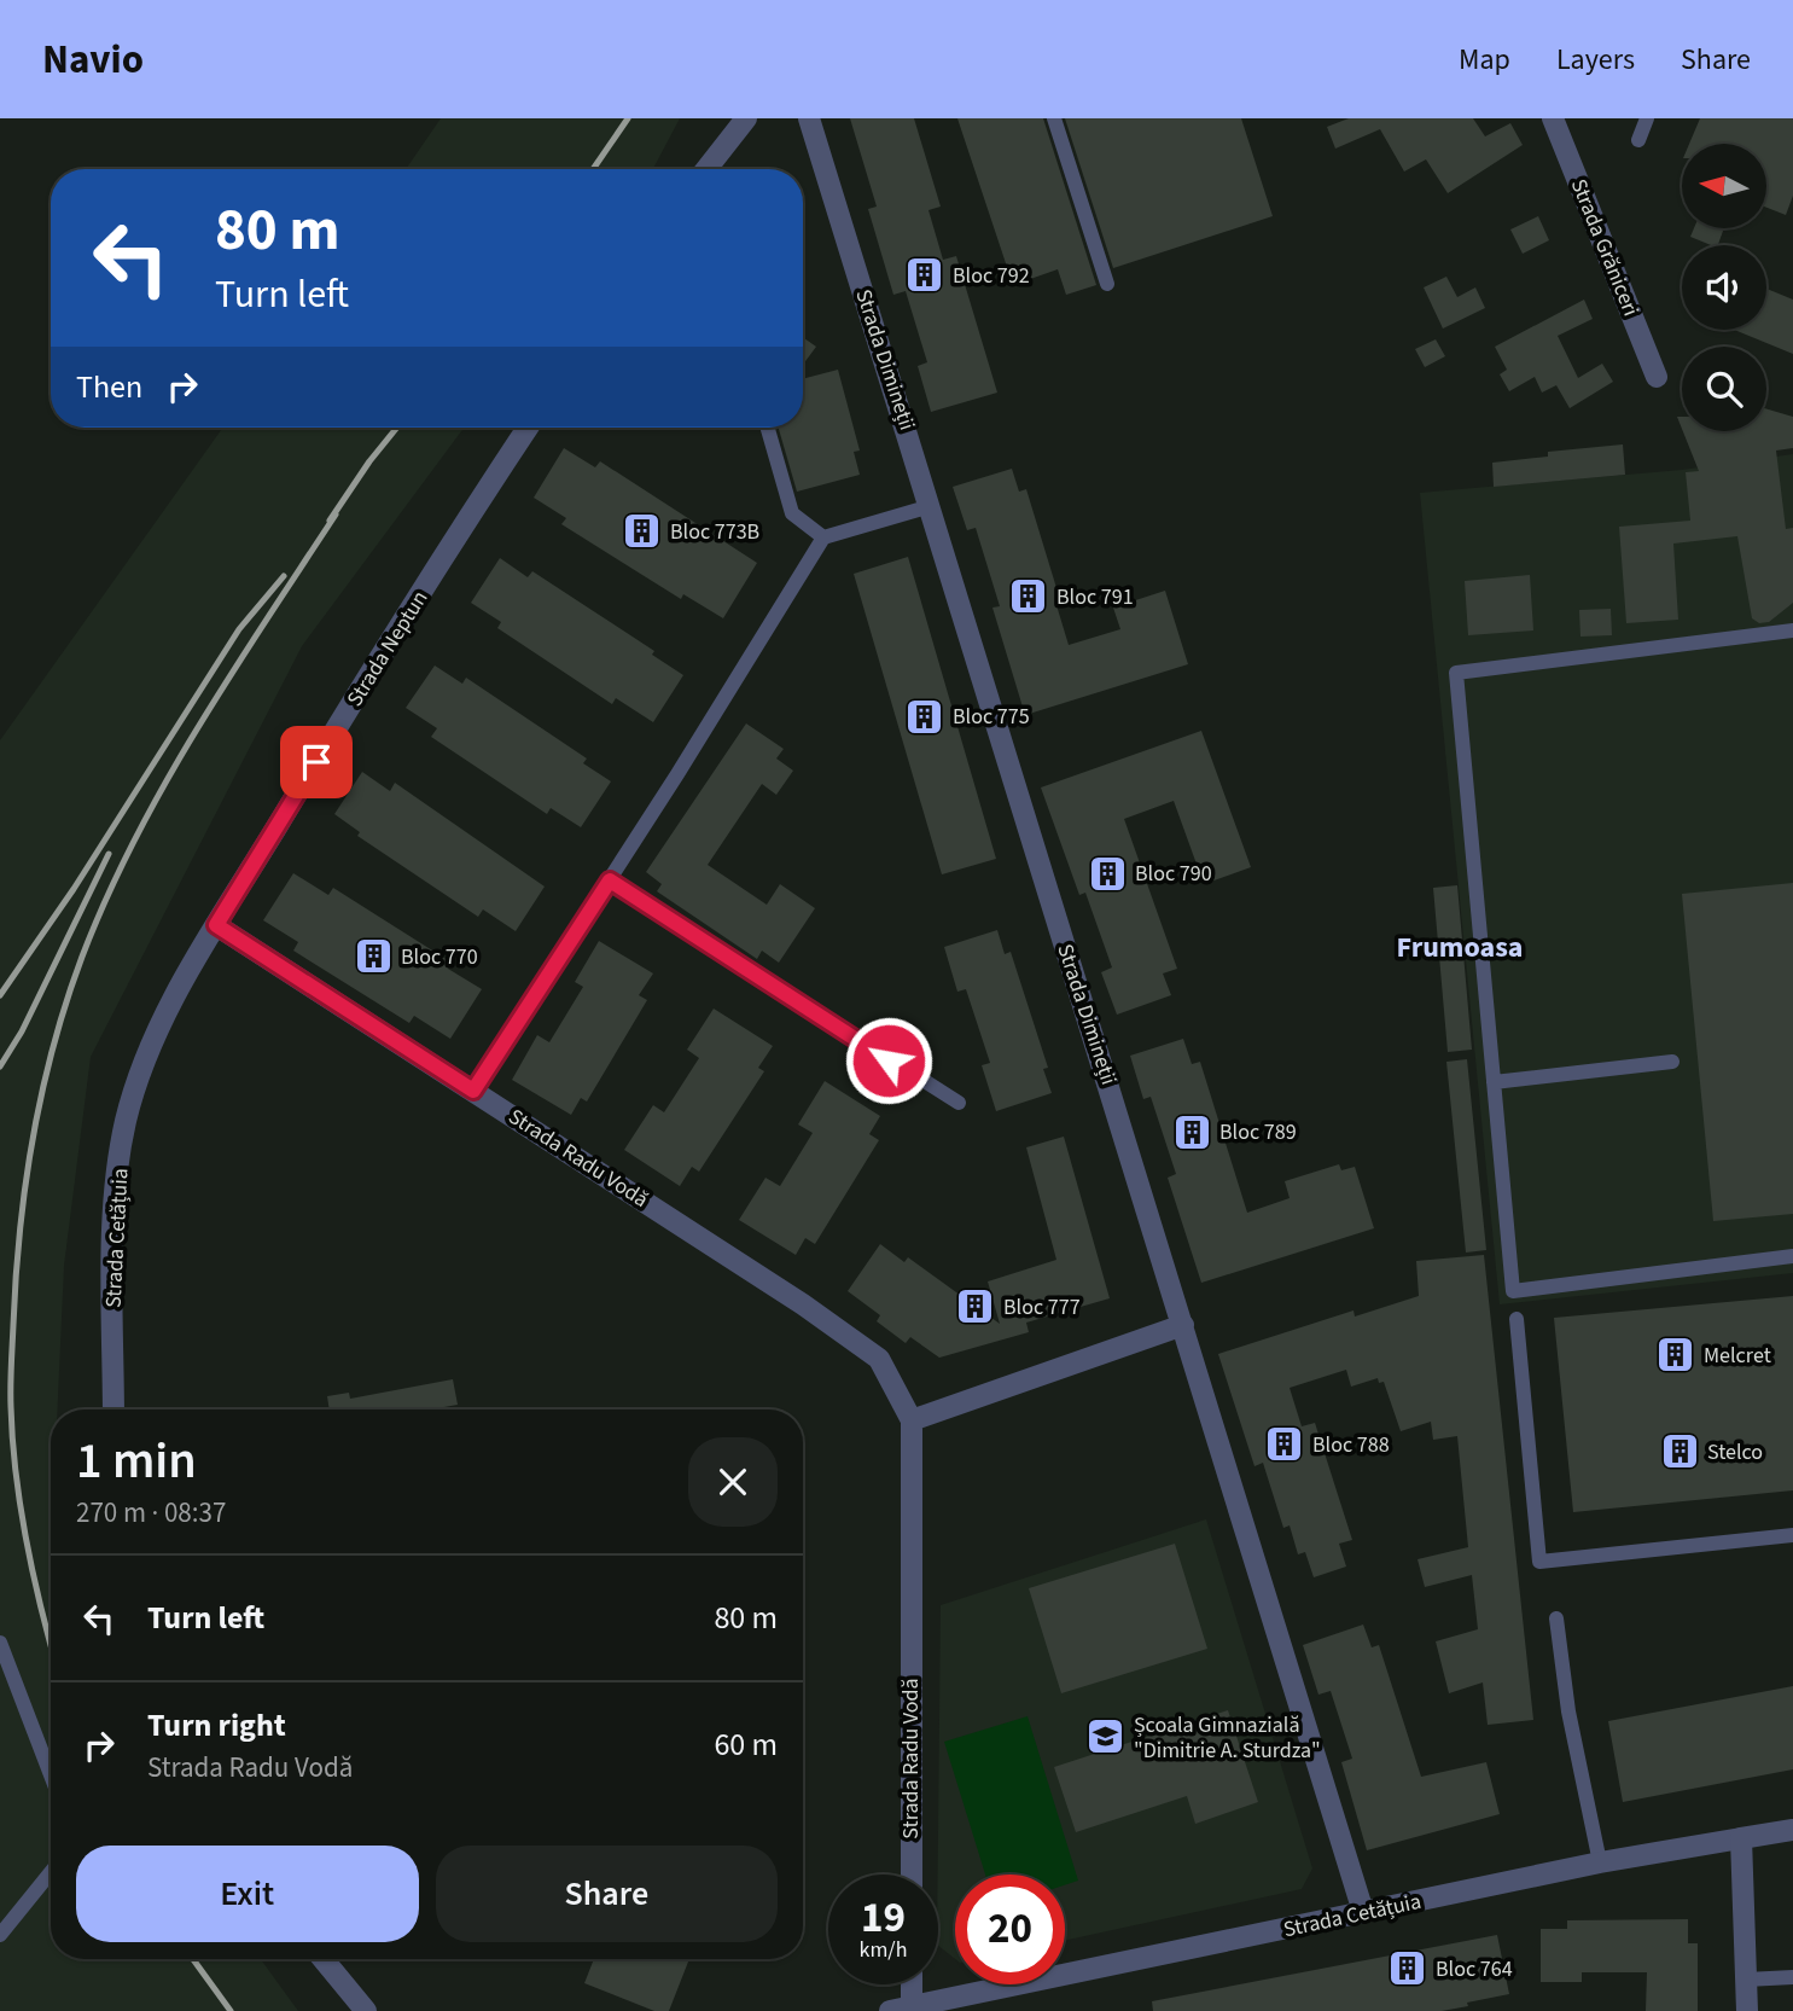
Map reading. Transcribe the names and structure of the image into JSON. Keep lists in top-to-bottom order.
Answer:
{
  "streets": {
    "street": [
      "Strada Grăniceri",
      "Strada Dimineții",
      "Strada Neptun",
      "Strada Radu Vodă",
      "Strada Cetățuia"
    ]
  },
  "crossings": [
    ["Strada Dimineții", "Strada Cetățuia"],
    ["Strada Neptun", "Strada Radu Vodă"],
    ["Strada Neptun", "Strada Cetățuia"],
    ["Strada Radu Vodă", "Strada Cetățuia"]
  ],
  "districts": ["Frumoasa"],
  "places": {
    "building": [
      "Bloc 792",
      "Bloc 773B",
      "Bloc 791",
      "Bloc 775",
      "Bloc 790",
      "Bloc 770",
      "Bloc 789",
      "Bloc 777",
      "Melcret",
      "Bloc 788",
      "Stelco",
      "Bloc 764"
    ],
    "school or university": ["Școala Gimnazială \"Dimitrie A. Sturdza\""]
  },
  "north": "left",
  "page": {
    "header": "Navio",
    "nav": ["Map", "Layers", "Share"],
    "turn": ["80 m", "Turn left"],
    "then": "Then",
    "heading": ["1 min", "270 m · 08:37"],
    "list": [
      {
        "name": "Turn left",
        "value": "80 m"
      },
      {
        "name": "Turn right",
        "note": "Strada Radu Vodă",
        "value": "60 m"
      }
    ],
    "buttons": ["Exit", "Share"],
    "speed": "19 km/h",
    "limit": "20"
  }
}
